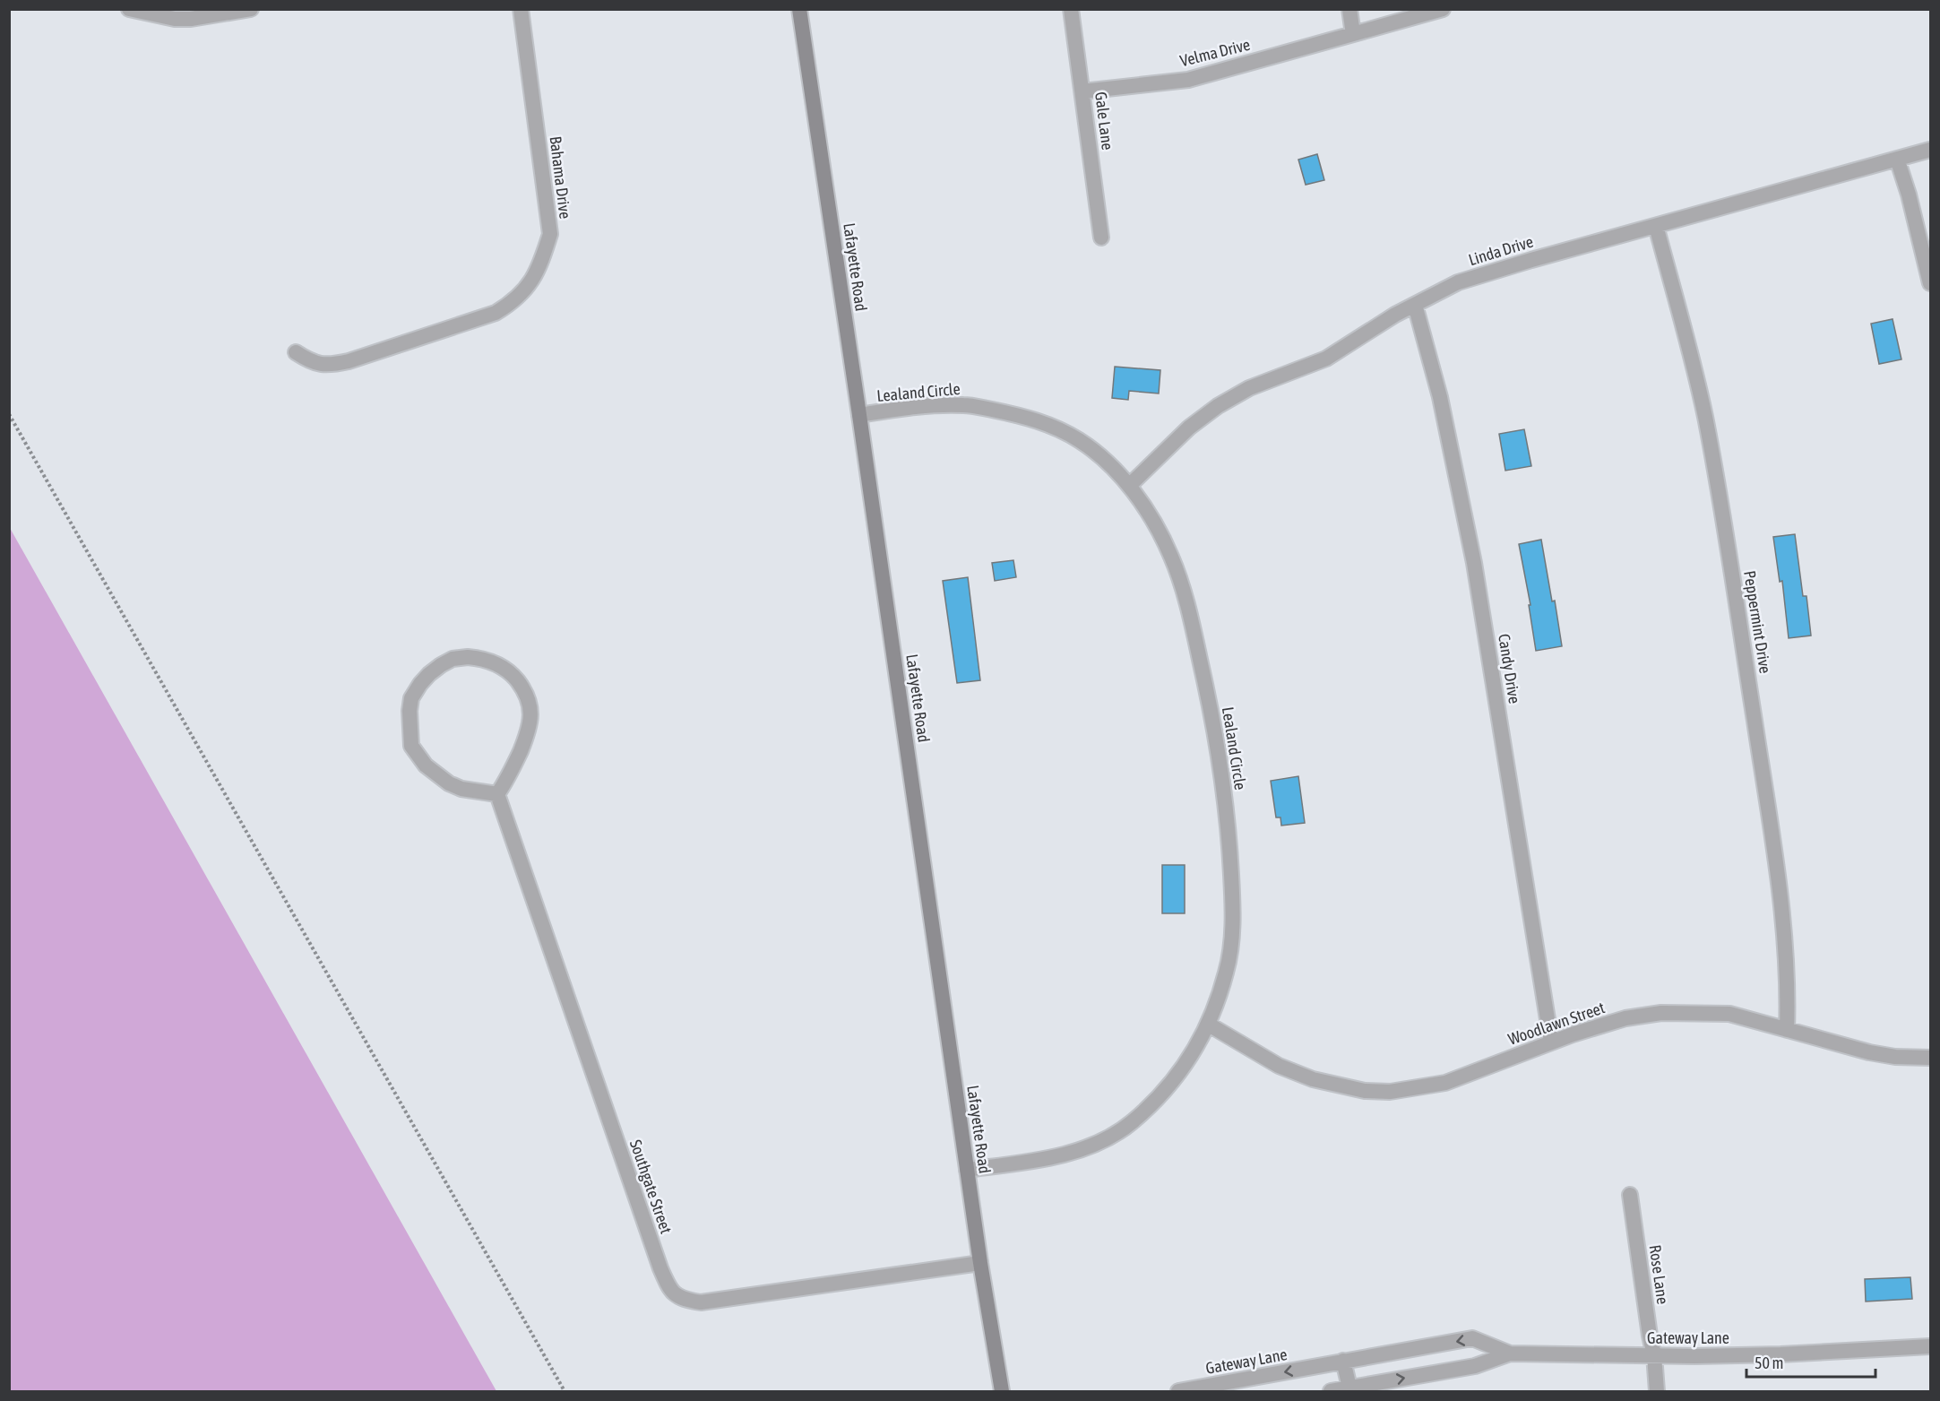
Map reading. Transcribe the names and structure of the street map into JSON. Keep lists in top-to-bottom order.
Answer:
{
  "streets": {
    "main road": ["Lafayette Road"],
    "street": [
      "Velma Drive",
      "Gale Lane",
      "Bahama Drive",
      "Linda Drive",
      "Lealand Circle",
      "Peppermint Drive",
      "Candy Drive",
      "Woodlawn Street",
      "Southgate Street",
      "Rose Lane",
      "Gateway Lane"
    ]
  },
  "crossings": [
    ["Velma Drive", "Gale Lane"],
    ["Linda Drive", "Lealand Circle"],
    ["Linda Drive", "Peppermint Drive"],
    ["Linda Drive", "Candy Drive"],
    ["Lafayette Road", "Lealand Circle"],
    ["Lafayette Road", "Southgate Street"],
    ["Lealand Circle", "Woodlawn Street"],
    ["Peppermint Drive", "Woodlawn Street"],
    ["Candy Drive", "Woodlawn Street"],
    ["Rose Lane", "Gateway Lane"]
  ],
  "scale_bar": "50 m"
}
